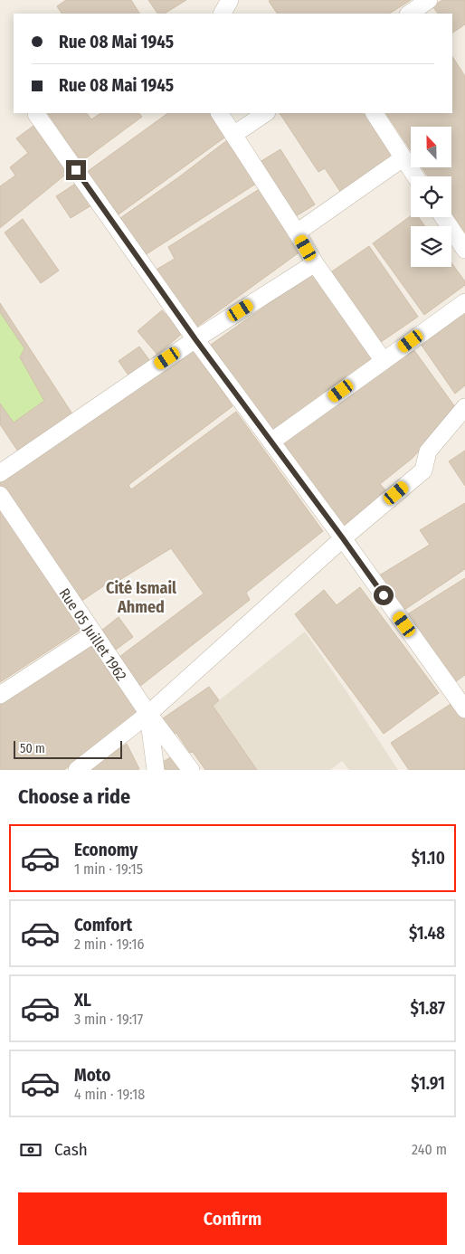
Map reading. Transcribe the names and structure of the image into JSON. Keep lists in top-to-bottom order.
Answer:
{
  "streets": {
    "street": ["Rue 05 Juillet 1962"]
  },
  "districts": ["Cité Ismail Ahmed"],
  "scale_bar": "50 m",
  "north": "top",
  "page": {
    "banner": ["Rue 08 Mai 1945", "Rue 08 Mai 1945"],
    "scale": "50 m",
    "heading": "Choose a ride",
    "list": [
      {
        "name": "Economy",
        "note": "1 min · 19:15",
        "value": "$1.10"
      },
      {
        "name": "Comfort",
        "note": "2 min · 19:16",
        "value": "$1.48"
      },
      {
        "name": "XL",
        "note": "3 min · 19:17",
        "value": "$1.87"
      },
      {
        "name": "Moto",
        "note": "4 min · 19:18",
        "value": "$1.91"
      }
    ],
    "pay": ["Cash", "240 m"],
    "buttons": "Confirm"
  }
}
